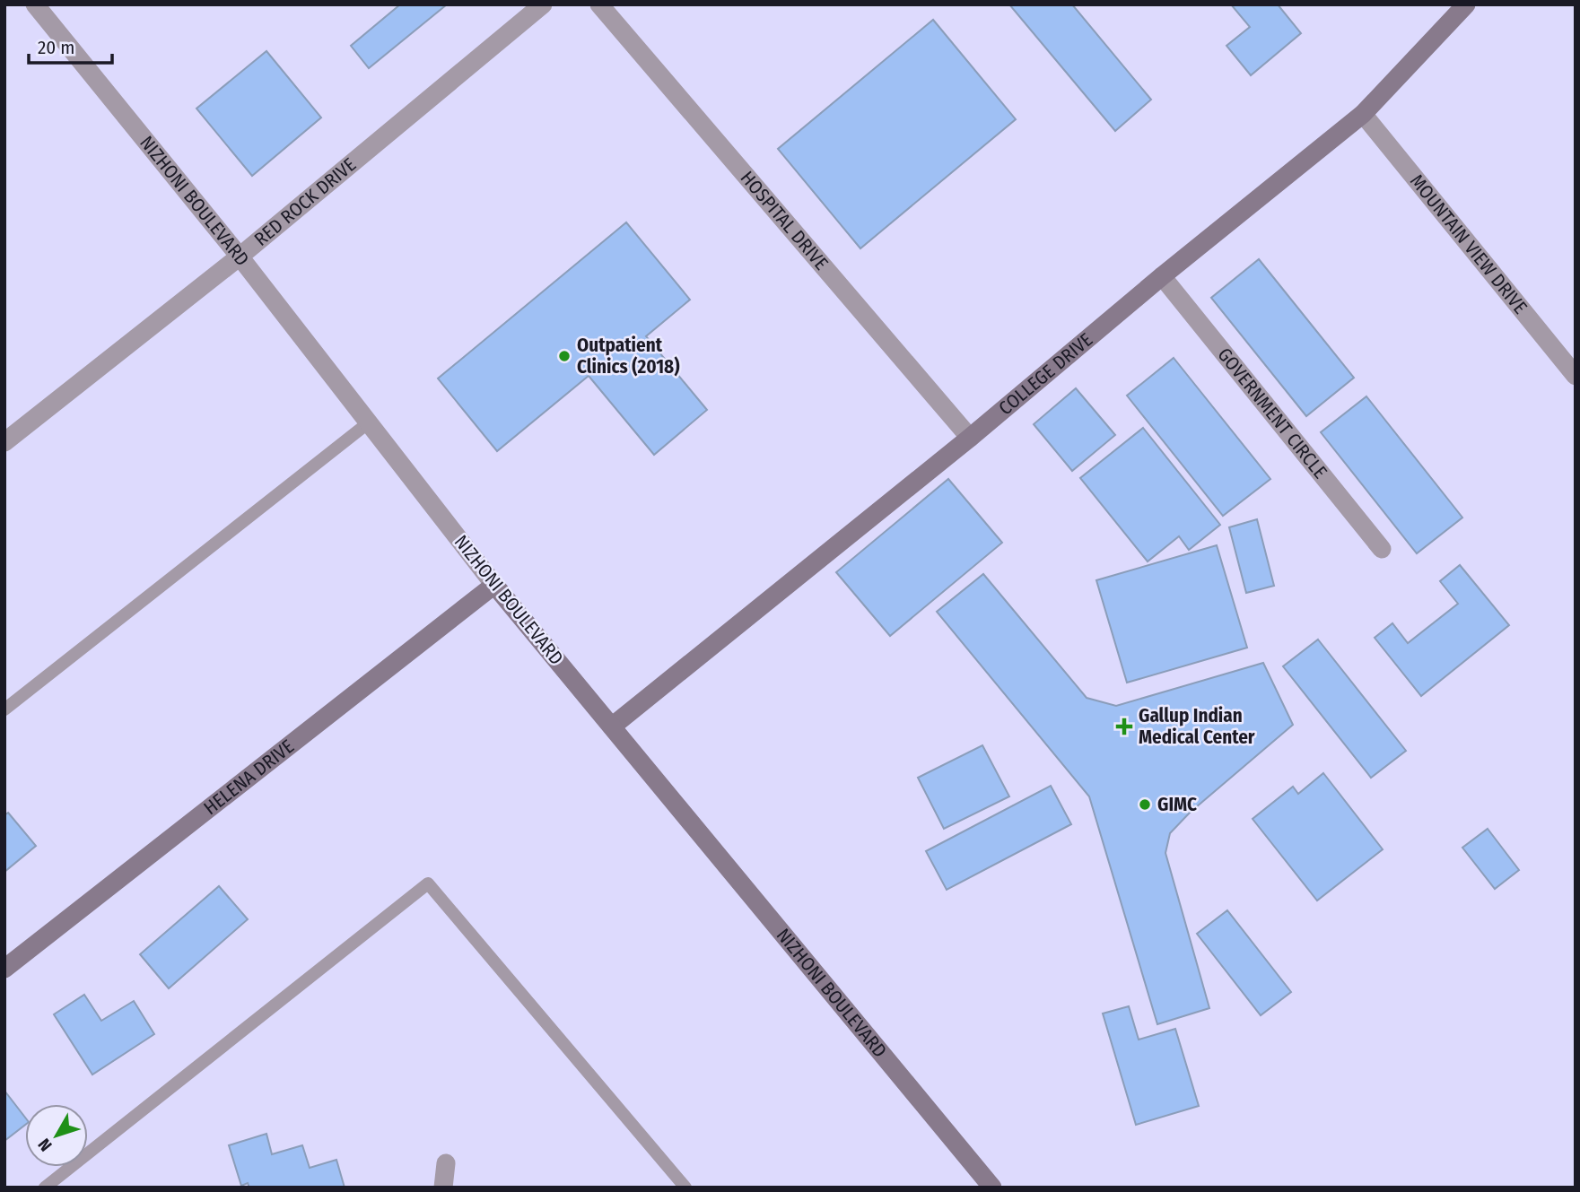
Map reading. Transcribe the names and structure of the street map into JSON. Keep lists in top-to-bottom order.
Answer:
{
  "streets": {
    "main road": ["NIZHONI BOULEVARD", "COLLEGE DRIVE", "HELENA DRIVE"],
    "street": [
      "RED ROCK DRIVE",
      "HOSPITAL DRIVE",
      "MOUNTAIN VIEW DRIVE",
      "GOVERNMENT CIRCLE"
    ]
  },
  "crossings": [
    ["NIZHONI BOULEVARD", "RED ROCK DRIVE"],
    ["NIZHONI BOULEVARD", "COLLEGE DRIVE"],
    ["NIZHONI BOULEVARD", "HELENA DRIVE"],
    ["HOSPITAL DRIVE", "COLLEGE DRIVE"],
    ["MOUNTAIN VIEW DRIVE", "COLLEGE DRIVE"],
    ["COLLEGE DRIVE", "GOVERNMENT CIRCLE"]
  ],
  "places": {
    "other": ["Outpatient Clinics (2018)", "GIMC"],
    "health": ["Gallup Indian Medical Center"]
  },
  "scale_bar": "20 m",
  "north": "bottom left"
}
